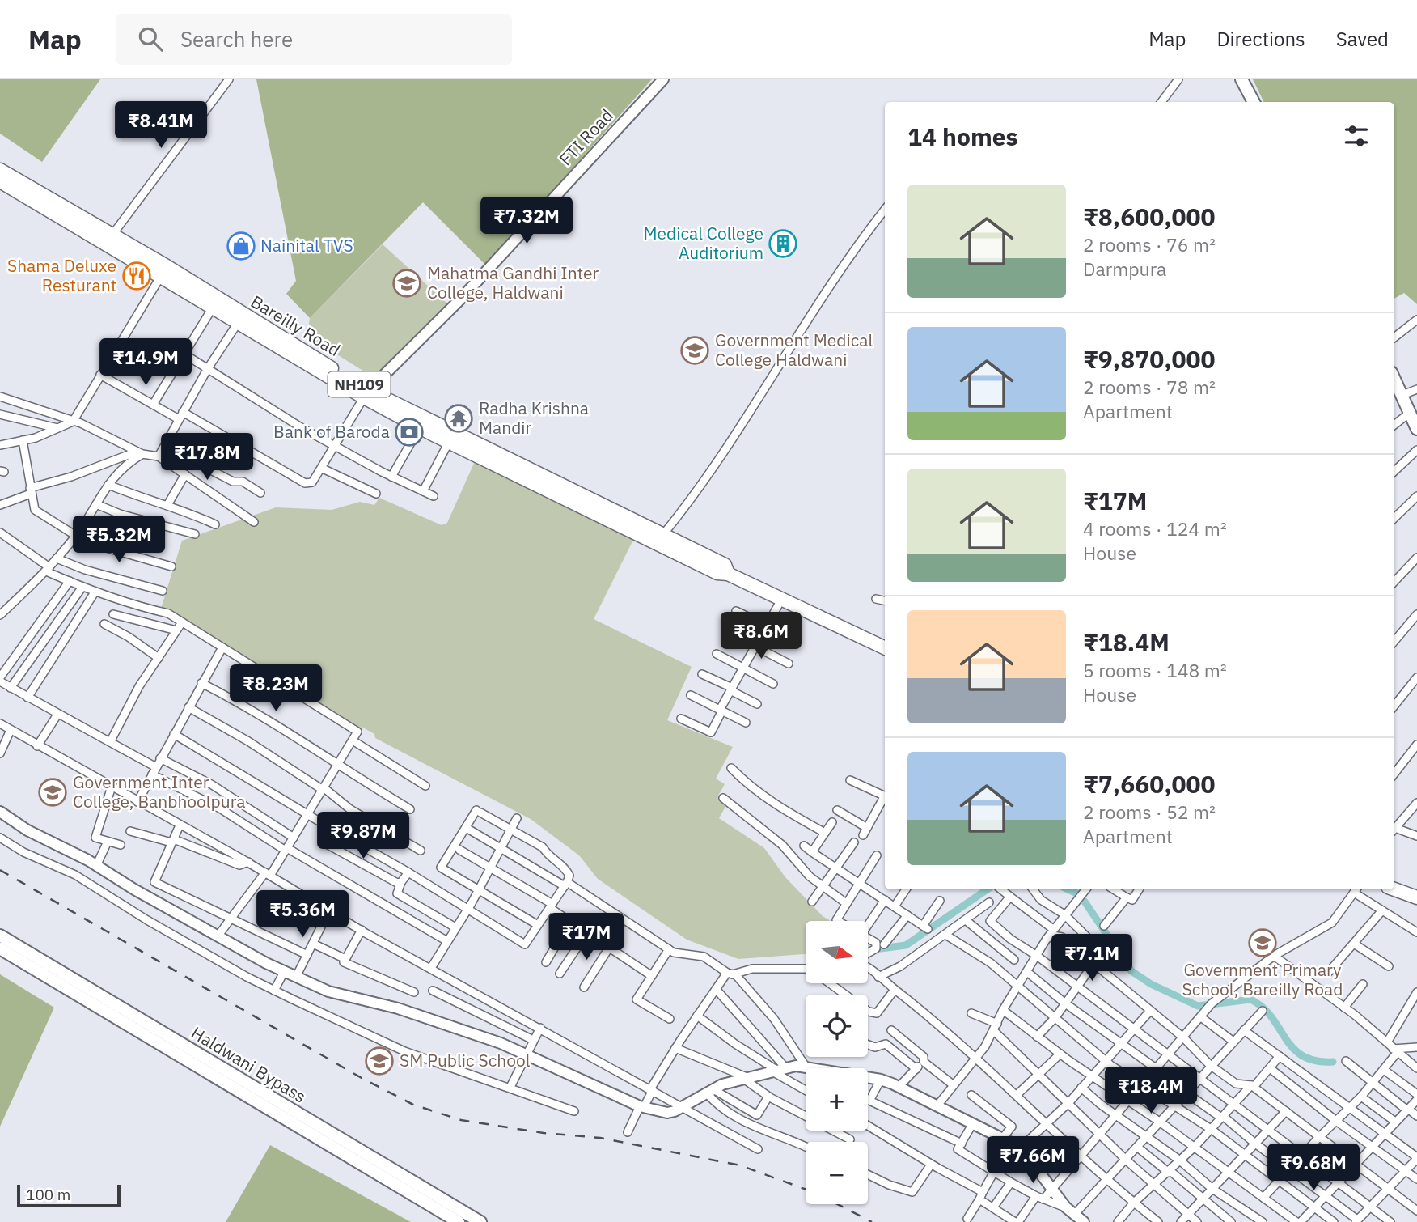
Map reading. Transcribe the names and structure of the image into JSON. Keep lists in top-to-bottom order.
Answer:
{
  "streets": {
    "highway": ["Bareilly Road", "NH109"],
    "main road": ["Haldwani Bypass"],
    "street": ["FTI Road"]
  },
  "crossings": [
    ["FTI Road", "Bareilly Road"]
  ],
  "places": {
    "building": ["Medical College Auditorium"],
    "shop": ["Nainital TVS"],
    "restaurant": ["Shama Deluxe Resturant"],
    "school or university": [
      "Mahatma Gandhi Inter College, Haldwani",
      "Government Medical College Haldwani",
      "Government Inter College, Banbhoolpura",
      "Government Primary School, Bareilly Road",
      "SM Public School"
    ],
    "temple": ["Radha Krishna Mandir"],
    "bank": ["Bank of Baroda"]
  },
  "scale_bar": "100 m",
  "north": "right",
  "page": {
    "header": "Map",
    "search": "Search here",
    "nav": ["Map", "Directions", "Saved"],
    "price": [
      "₹8.41M",
      "₹7.32M",
      "₹14.9M",
      "₹17.8M",
      "₹5.32M",
      "₹8.6M",
      "₹8.23M",
      "₹9.87M",
      "₹5.36M",
      "₹17M",
      "₹7.1M",
      "₹18.4M",
      "₹7.66M",
      "₹9.68M"
    ],
    "heading": "14 homes",
    "list": [
      {
        "name": "₹8,600,000",
        "note": "2 rooms · 76 m² · Darmpura"
      },
      {
        "name": "₹9,870,000",
        "note": "2 rooms · 78 m² · Apartment"
      },
      {
        "name": "₹17M",
        "note": "4 rooms · 124 m² · House"
      },
      {
        "name": "₹18.4M",
        "note": "5 rooms · 148 m² · House"
      },
      {
        "name": "₹7,660,000",
        "note": "2 rooms · 52 m² · Apartment"
      }
    ],
    "map_buttons": ["+", "−"],
    "scale": "100 m"
  }
}
